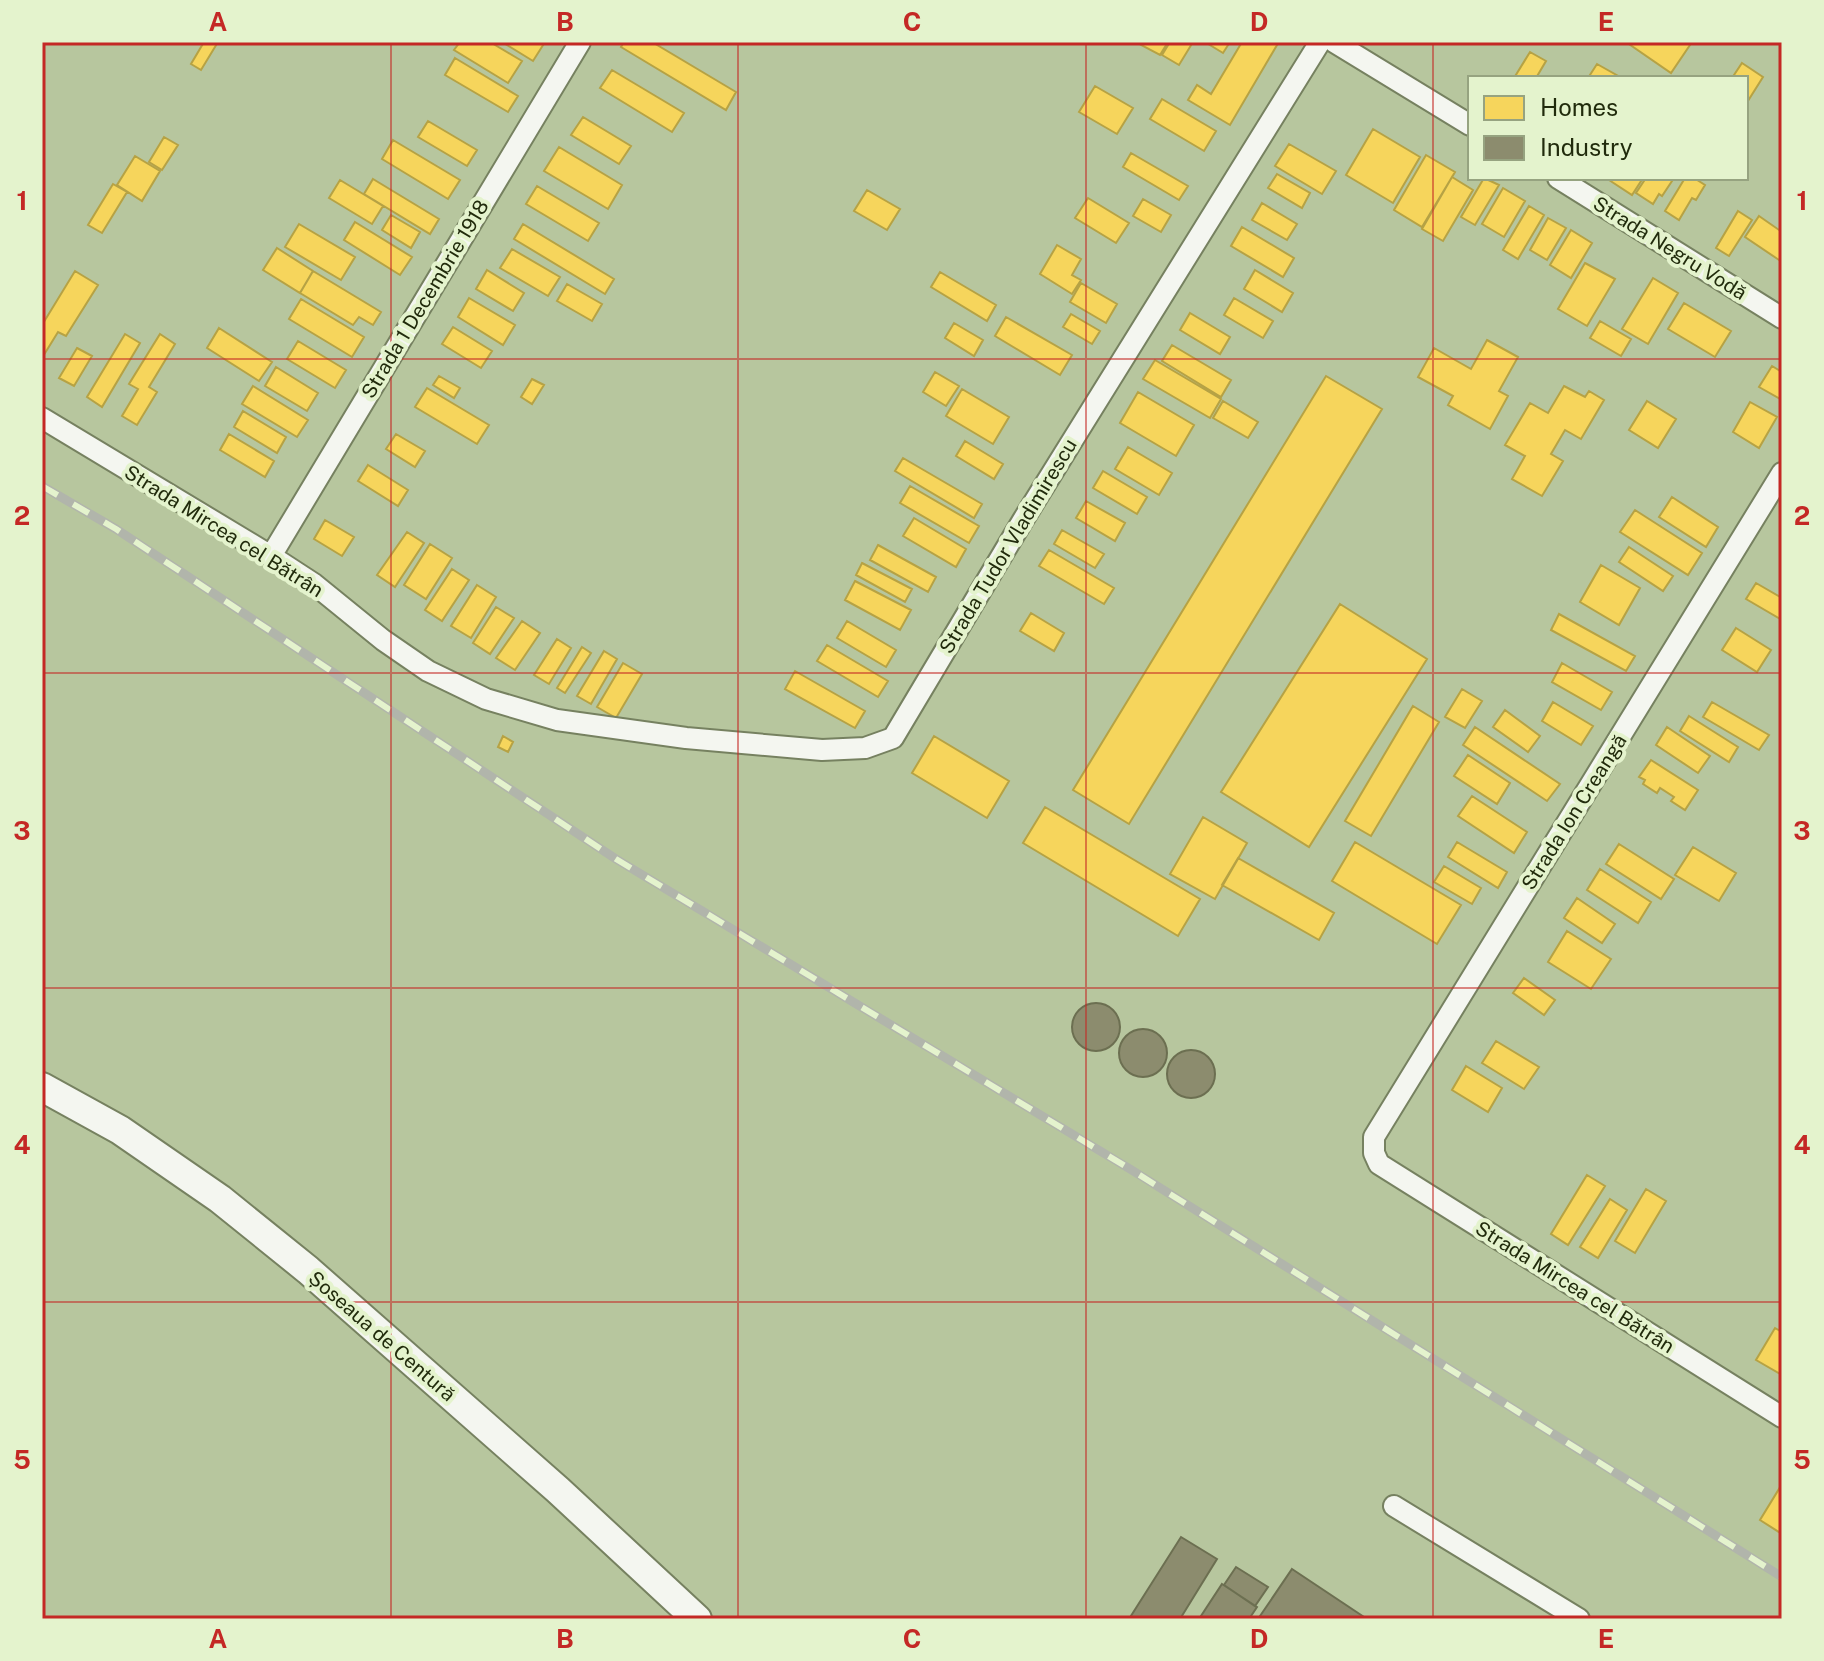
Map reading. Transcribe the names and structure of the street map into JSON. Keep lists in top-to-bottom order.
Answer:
{
  "streets": {
    "main road": ["Șoseaua de Centură"],
    "street": [
      "Strada Negru Vodă",
      "Strada 1 Decembrie 1918",
      "Strada Mircea cel Bătrân",
      "Strada Tudor Vladimirescu",
      "Strada Ion Creangă"
    ]
  },
  "crossings": [
    ["Strada 1 Decembrie 1918", "Strada Mircea cel Bătrân"],
    ["Strada Mircea cel Bătrân", "Strada Tudor Vladimirescu"],
    ["Strada Mircea cel Bătrân", "Strada Ion Creangă"]
  ],
  "legend": ["Homes", "Industry"],
  "grid": {
    "columns": [
      "A",
      "B",
      "C",
      "D",
      "E"
    ],
    "rows": [
      "1",
      "2",
      "3",
      "4",
      "5"
    ]
  }
}
